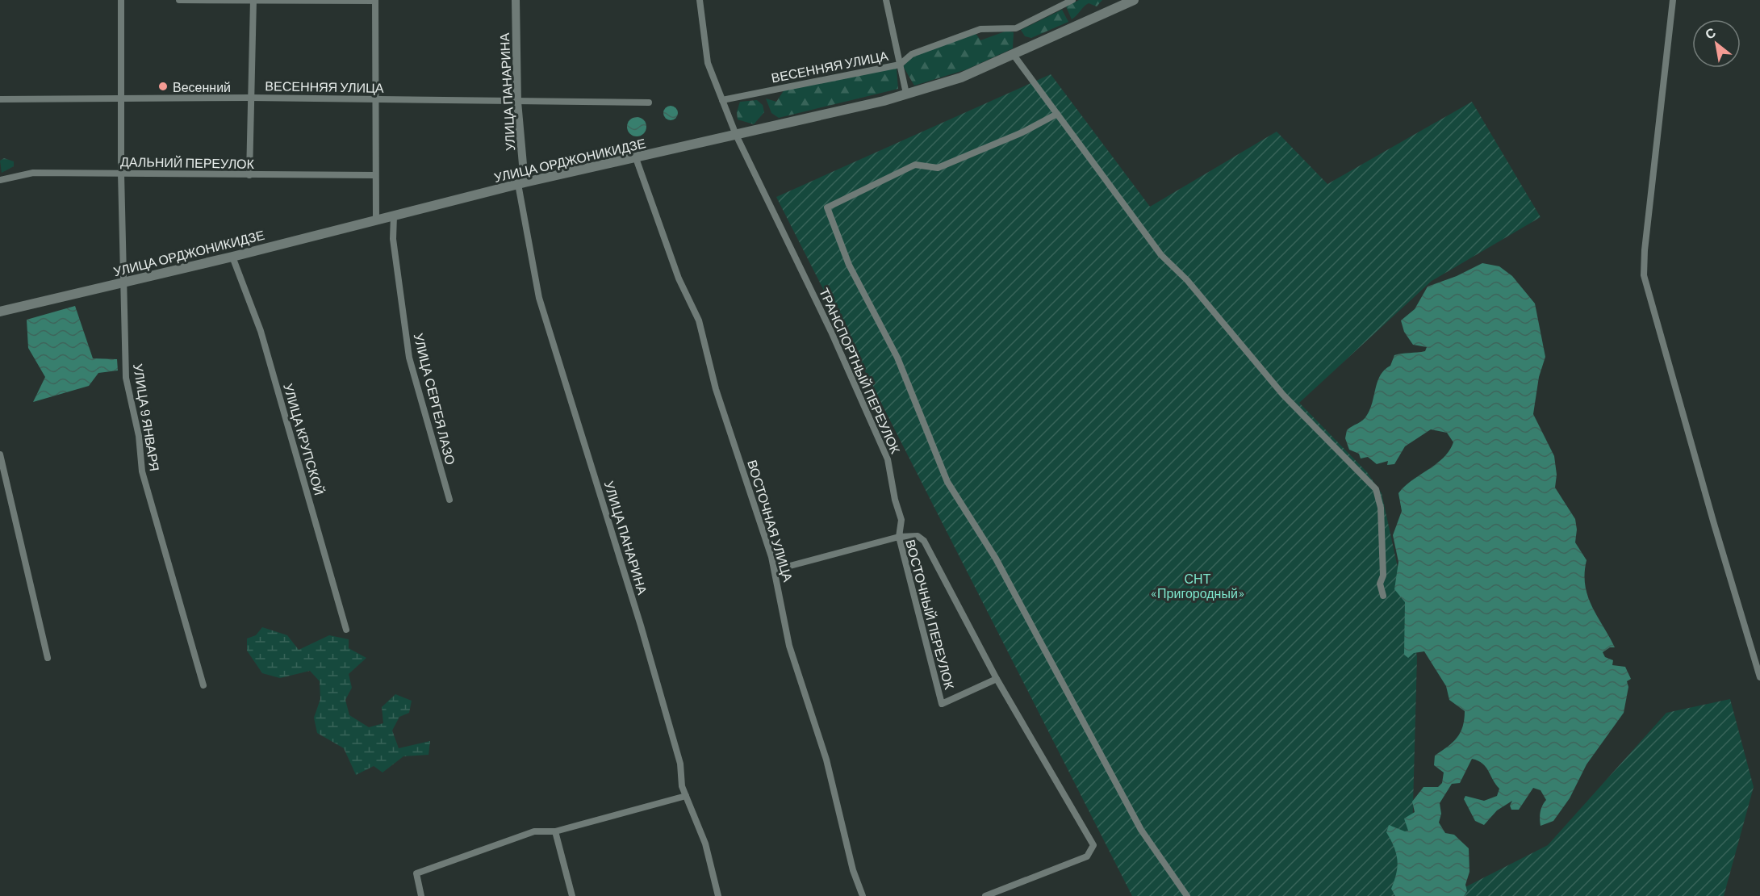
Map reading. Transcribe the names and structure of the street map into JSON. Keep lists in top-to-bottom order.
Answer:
{
  "streets": {
    "main road": ["УЛИЦА ОРДЖОНИКИДЗЕ"],
    "street": [
      "ВЕСЕННЯЯ УЛИЦА",
      "УЛИЦА ПАНАРИНА",
      "ДАЛЬНИЙ ПЕРЕУЛОК",
      "ТРАНСПОРТНЫЙ ПЕРЕУЛОК",
      "УЛИЦА СЕРГЕЯ ЛАЗО",
      "УЛИЦА 9 ЯНВАРЯ",
      "УЛИЦА КРУПСКОЙ",
      "ВОСТОЧНАЯ УЛИЦА",
      "ВОСТОЧНЫЙ ПЕРЕУЛОК"
    ]
  },
  "crossings": [
    ["ВЕСЕННЯЯ УЛИЦА", "УЛИЦА ПАНАРИНА"],
    ["ВЕСЕННЯЯ УЛИЦА", "УЛИЦА 9 ЯНВАРЯ"],
    ["УЛИЦА ПАНАРИНА", "УЛИЦА ОРДЖОНИКИДЗЕ"],
    ["УЛИЦА ОРДЖОНИКИДЗЕ", "ТРАНСПОРТНЫЙ ПЕРЕУЛОК"],
    ["УЛИЦА ОРДЖОНИКИДЗЕ", "УЛИЦА СЕРГЕЯ ЛАЗО"],
    ["УЛИЦА ОРДЖОНИКИДЗЕ", "УЛИЦА 9 ЯНВАРЯ"],
    ["УЛИЦА ОРДЖОНИКИДЗЕ", "УЛИЦА КРУПСКОЙ"],
    ["УЛИЦА ОРДЖОНИКИДЗЕ", "ВОСТОЧНАЯ УЛИЦА"],
    ["ДАЛЬНИЙ ПЕРЕУЛОК", "УЛИЦА 9 ЯНВАРЯ"],
    ["ТРАНСПОРТНЫЙ ПЕРЕУЛОК", "ВОСТОЧНЫЙ ПЕРЕУЛОК"],
    ["ВОСТОЧНАЯ УЛИЦА", "ВОСТОЧНЫЙ ПЕРЕУЛОК"]
  ],
  "parks": ["СНТ «Пригородный»"],
  "places": ["Весенний"],
  "north": "top left"
}
